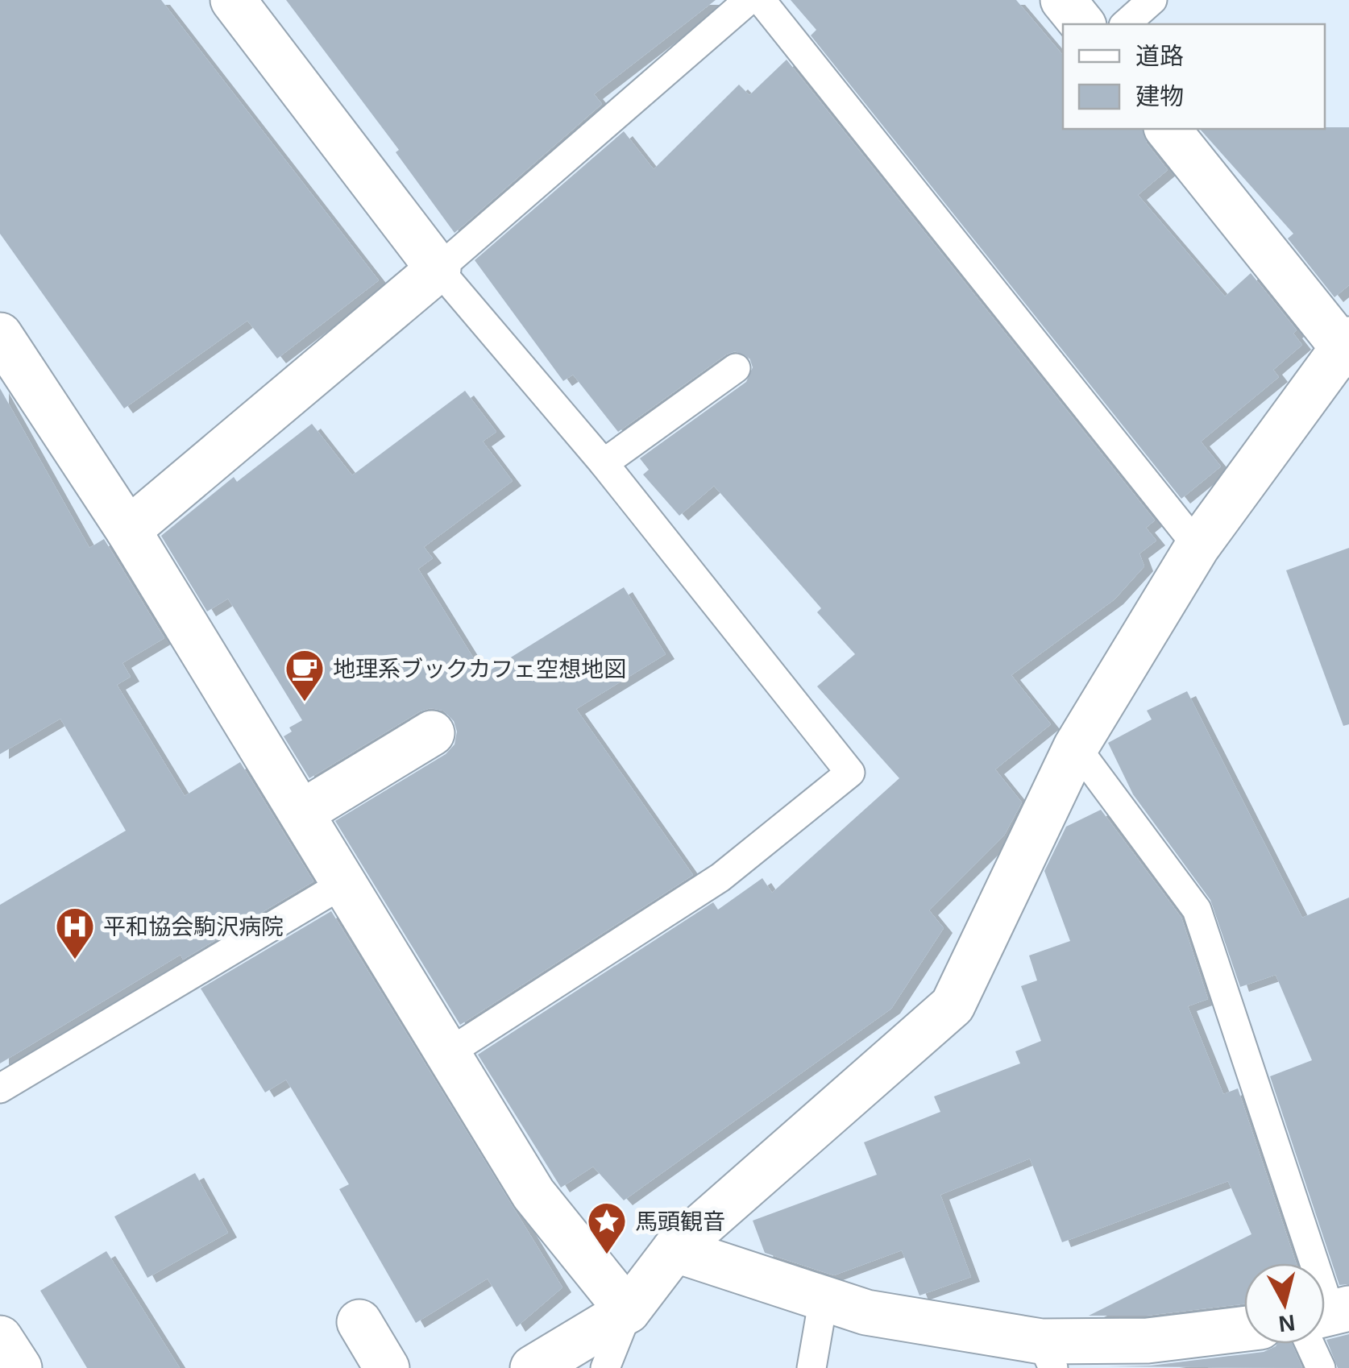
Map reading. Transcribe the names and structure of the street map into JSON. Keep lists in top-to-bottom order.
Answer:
{
  "places": {
    "cafe": ["地理系ブックカフェ空想地図"],
    "hospital": ["平和協会駒沢病院"],
    "place": ["馬頭観音"]
  },
  "legend": ["道路", "建物"],
  "north": "bottom"
}
